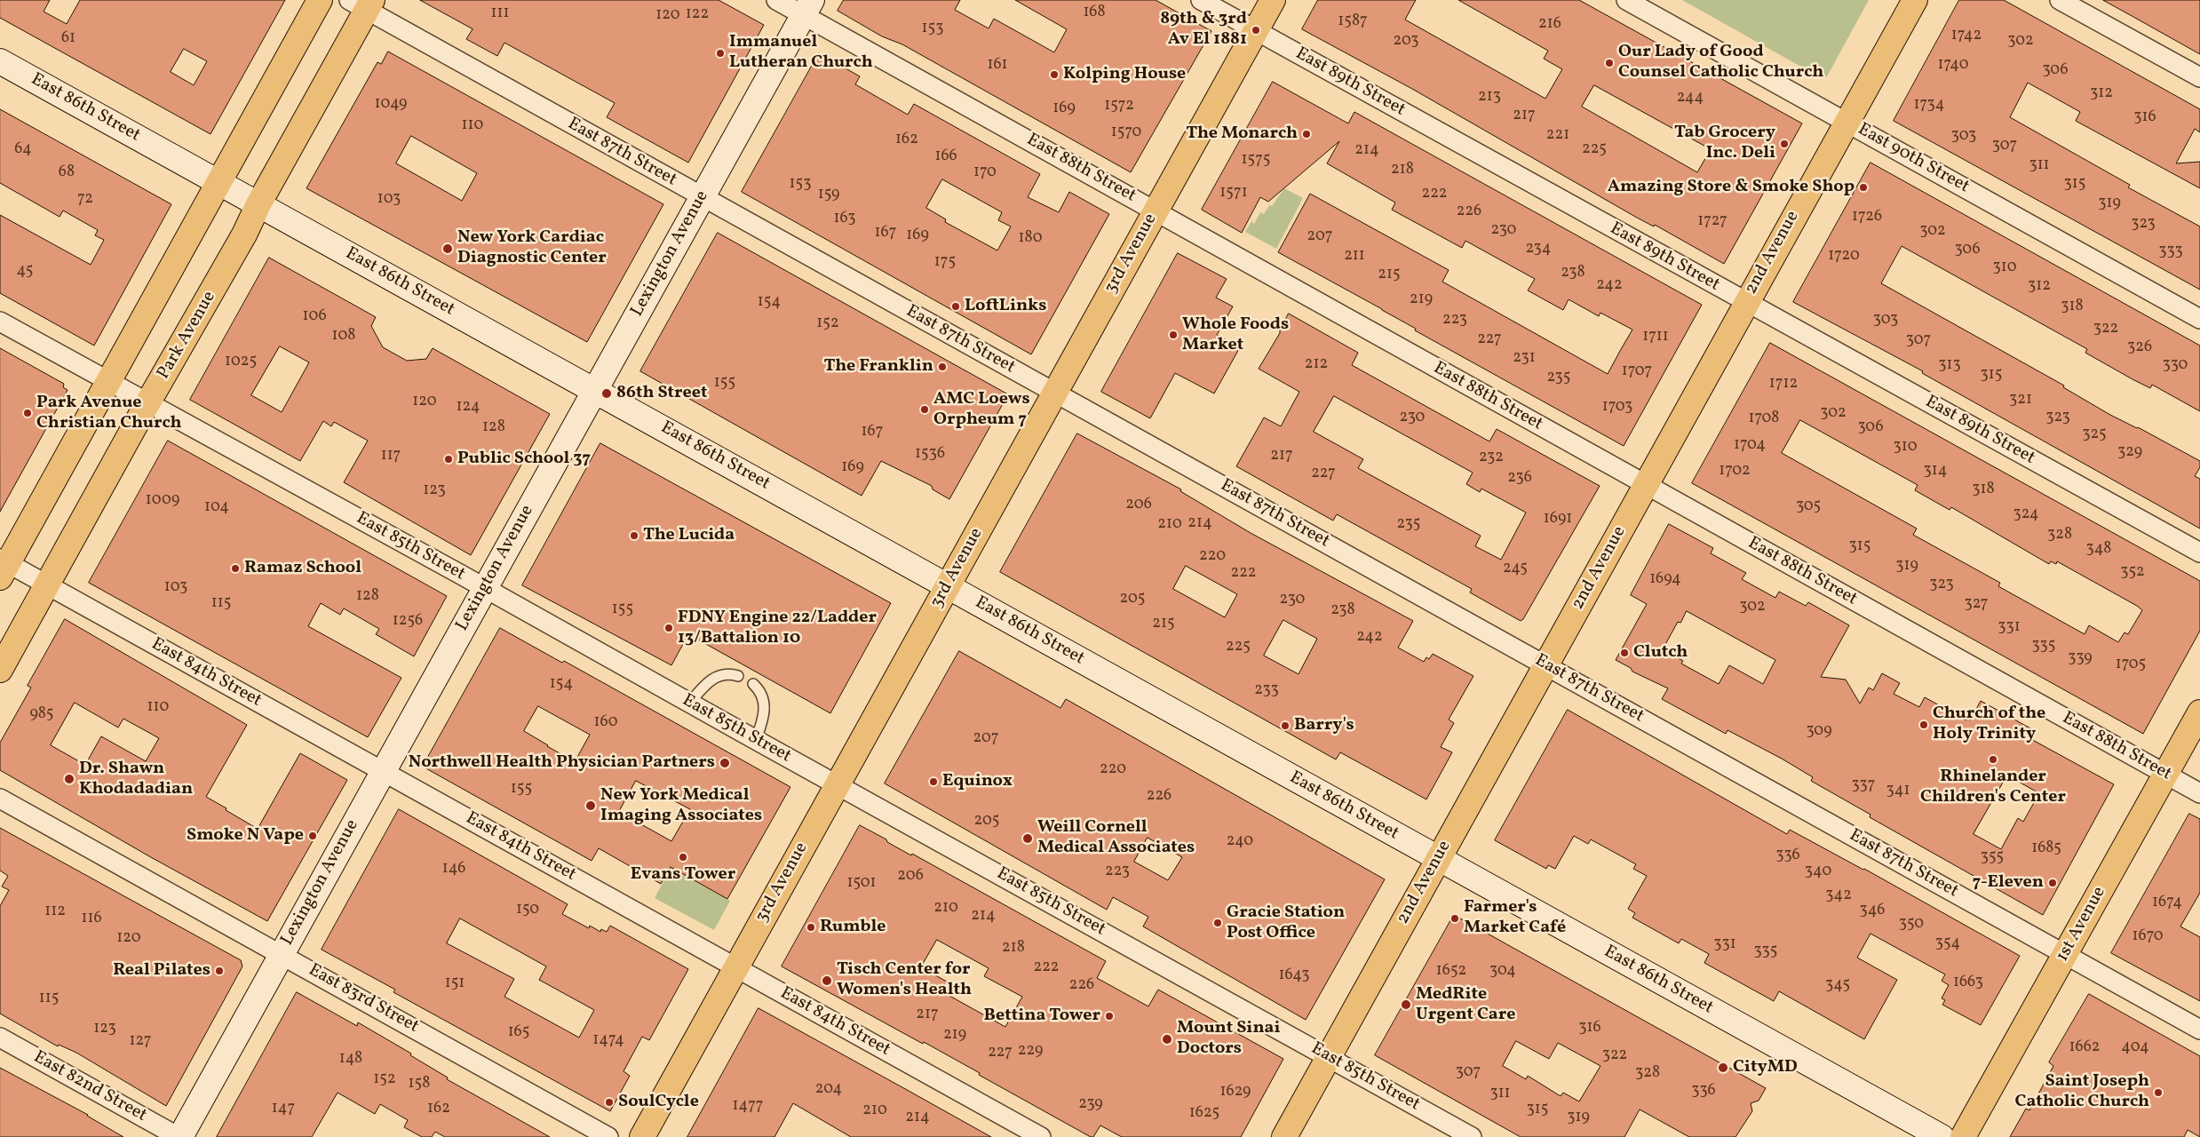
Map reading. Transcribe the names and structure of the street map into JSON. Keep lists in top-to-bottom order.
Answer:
{
  "streets": {
    "main road": [
      "East 86th Street",
      "2nd Avenue",
      "Lexington Avenue",
      "3rd Avenue",
      "Park Avenue",
      "1st Avenue"
    ],
    "street": [
      "East 89th Street",
      "East 87th Street",
      "East 90th Street",
      "East 88th Street",
      "East 85th Street",
      "East 84th Street",
      "East 83rd Street",
      "East 82nd Street"
    ]
  },
  "crossings": [
    ["East 89th Street", "2nd Avenue"],
    ["East 89th Street", "3rd Avenue"],
    ["East 86th Street", "2nd Avenue"],
    ["East 86th Street", "Lexington Avenue"],
    ["East 86th Street", "3rd Avenue"],
    ["East 86th Street", "Park Avenue"],
    ["East 87th Street", "2nd Avenue"],
    ["East 87th Street", "Lexington Avenue"],
    ["East 87th Street", "3rd Avenue"],
    ["East 87th Street", "Park Avenue"],
    ["East 87th Street", "1st Avenue"],
    ["East 90th Street", "2nd Avenue"],
    ["East 88th Street", "2nd Avenue"],
    ["East 88th Street", "Lexington Avenue"],
    ["East 88th Street", "3rd Avenue"],
    ["East 88th Street", "1st Avenue"],
    ["2nd Avenue", "East 85th Street"],
    ["Lexington Avenue", "East 85th Street"],
    ["Lexington Avenue", "East 84th Street"],
    ["Lexington Avenue", "East 83rd Street"],
    ["Lexington Avenue", "East 82nd Street"],
    ["3rd Avenue", "East 85th Street"],
    ["3rd Avenue", "East 84th Street"],
    ["Park Avenue", "East 85th Street"],
    ["Park Avenue", "East 84th Street"]
  ],
  "places": [
    "89th & 3rd Av El 1881",
    "Immanuel Lutheran Church",
    "Our Lady of Good Counsel Catholic Church",
    "Kolping House",
    "The Monarch",
    "Tab Grocery Inc. Deli",
    "Amazing Store & Smoke Shop",
    "New York Cardiac Diagnostic Center",
    "LoftLinks",
    "Whole Foods Market",
    "The Franklin",
    "86th Street",
    "AMC Loews Orpheum 7",
    "Park Avenue Christian Church",
    "Public School 37",
    "The Lucida",
    "Ramaz School",
    "FDNY Engine 22/Ladder 13/Battalion 10",
    "Clutch",
    "Church of the Holy Trinity",
    "Barry's",
    "Rhinelander Children's Center",
    "Northwell Health Physician Partners",
    "Dr. Shawn Khodadadian",
    "Equinox",
    "New York Medical Imaging Associates",
    "Smoke N Vape",
    "Weill Cornell Medical Associates",
    "Evans Tower",
    "7-Eleven",
    "Farmer's Market Café",
    "Gracie Station Post Office",
    "Rumble",
    "Real Pilates",
    "Tisch Center for Women's Health",
    "MedRite Urgent Care",
    "Bettina Tower",
    "Mount Sinai Doctors",
    "CityMD",
    "Saint Joseph Catholic Church",
    "SoulCycle"
  ],
  "house_numbers": [
    "168",
    "111",
    "122",
    "120",
    "1587",
    "216",
    "153",
    "1742",
    "61",
    "203",
    "302",
    "161",
    "1740",
    "306",
    "312",
    "213",
    "244",
    "1049",
    "1734",
    "1572",
    "169",
    "217",
    "316",
    "110",
    "1570",
    "221",
    "303",
    "162",
    "307",
    "64",
    "225",
    "214",
    "166",
    "1575",
    "311",
    "218",
    "68",
    "170",
    "153",
    "315",
    "1571",
    "222",
    "159",
    "72",
    "103",
    "319",
    "226",
    "1726",
    "163",
    "1727",
    "323",
    "230",
    "302",
    "167",
    "169",
    "207",
    "180",
    "234",
    "306",
    "333",
    "211",
    "1720",
    "175",
    "310",
    "45",
    "238",
    "215",
    "242",
    "312",
    "219",
    "154",
    "318",
    "106",
    "223",
    "303",
    "152",
    "322",
    "108",
    "1711",
    "227",
    "307",
    "326",
    "231",
    "1025",
    "212",
    "313",
    "330",
    "1707",
    "315",
    "235",
    "155",
    "1712",
    "321",
    "120",
    "124",
    "1703",
    "302",
    "230",
    "323",
    "1708",
    "128",
    "306",
    "167",
    "325",
    "1704",
    "310",
    "329",
    "1536",
    "117",
    "217",
    "232",
    "169",
    "1702",
    "314",
    "227",
    "236",
    "318",
    "123",
    "1009",
    "206",
    "305",
    "104",
    "324",
    "1691",
    "214",
    "210",
    "235",
    "328",
    "315",
    "348",
    "220",
    "319",
    "245",
    "352",
    "222",
    "1694",
    "323",
    "103",
    "128",
    "205",
    "230",
    "115",
    "327",
    "302",
    "155",
    "238",
    "1256",
    "215",
    "331",
    "242",
    "335",
    "225",
    "339",
    "1705",
    "154",
    "233",
    "110",
    "985",
    "160",
    "309",
    "207",
    "220",
    "337",
    "155",
    "341",
    "226",
    "205",
    "240",
    "1685",
    "336",
    "355",
    "146",
    "223",
    "340",
    "206",
    "1501",
    "342",
    "1674",
    "210",
    "150",
    "346",
    "112",
    "214",
    "116",
    "350",
    "1670",
    "120",
    "354",
    "331",
    "218",
    "335",
    "222",
    "1652",
    "304",
    "1643",
    "1663",
    "151",
    "226",
    "345",
    "115",
    "217",
    "316",
    "123",
    "165",
    "219",
    "1474",
    "127",
    "1662",
    "404",
    "229",
    "227",
    "322",
    "148",
    "307",
    "328",
    "152",
    "158",
    "204",
    "336",
    "1629",
    "311",
    "239",
    "1477",
    "147",
    "162",
    "315",
    "210",
    "1625",
    "214",
    "319"
  ]
}
